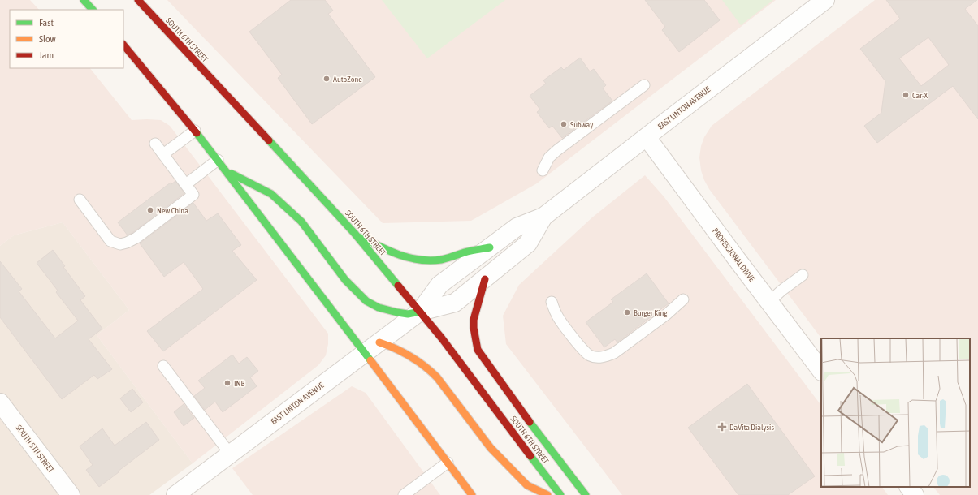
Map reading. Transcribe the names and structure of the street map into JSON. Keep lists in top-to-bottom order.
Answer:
{
  "streets": {
    "main road": ["SOUTH 6TH STREET"],
    "street": ["EAST LINTON AVENUE", "PROFESSIONAL DRIVE", "SOUTH 5TH STREET"]
  },
  "crossings": [
    ["SOUTH 6TH STREET", "EAST LINTON AVENUE"],
    ["EAST LINTON AVENUE", "PROFESSIONAL DRIVE"]
  ],
  "places": {
    "other": [
      "AutoZone",
      "Car-X",
      "Subway",
      "New China",
      "Burger King",
      "INB"
    ],
    "health": ["DaVita Dialysis"]
  },
  "legend": ["Fast", "Slow", "Jam"]
}
